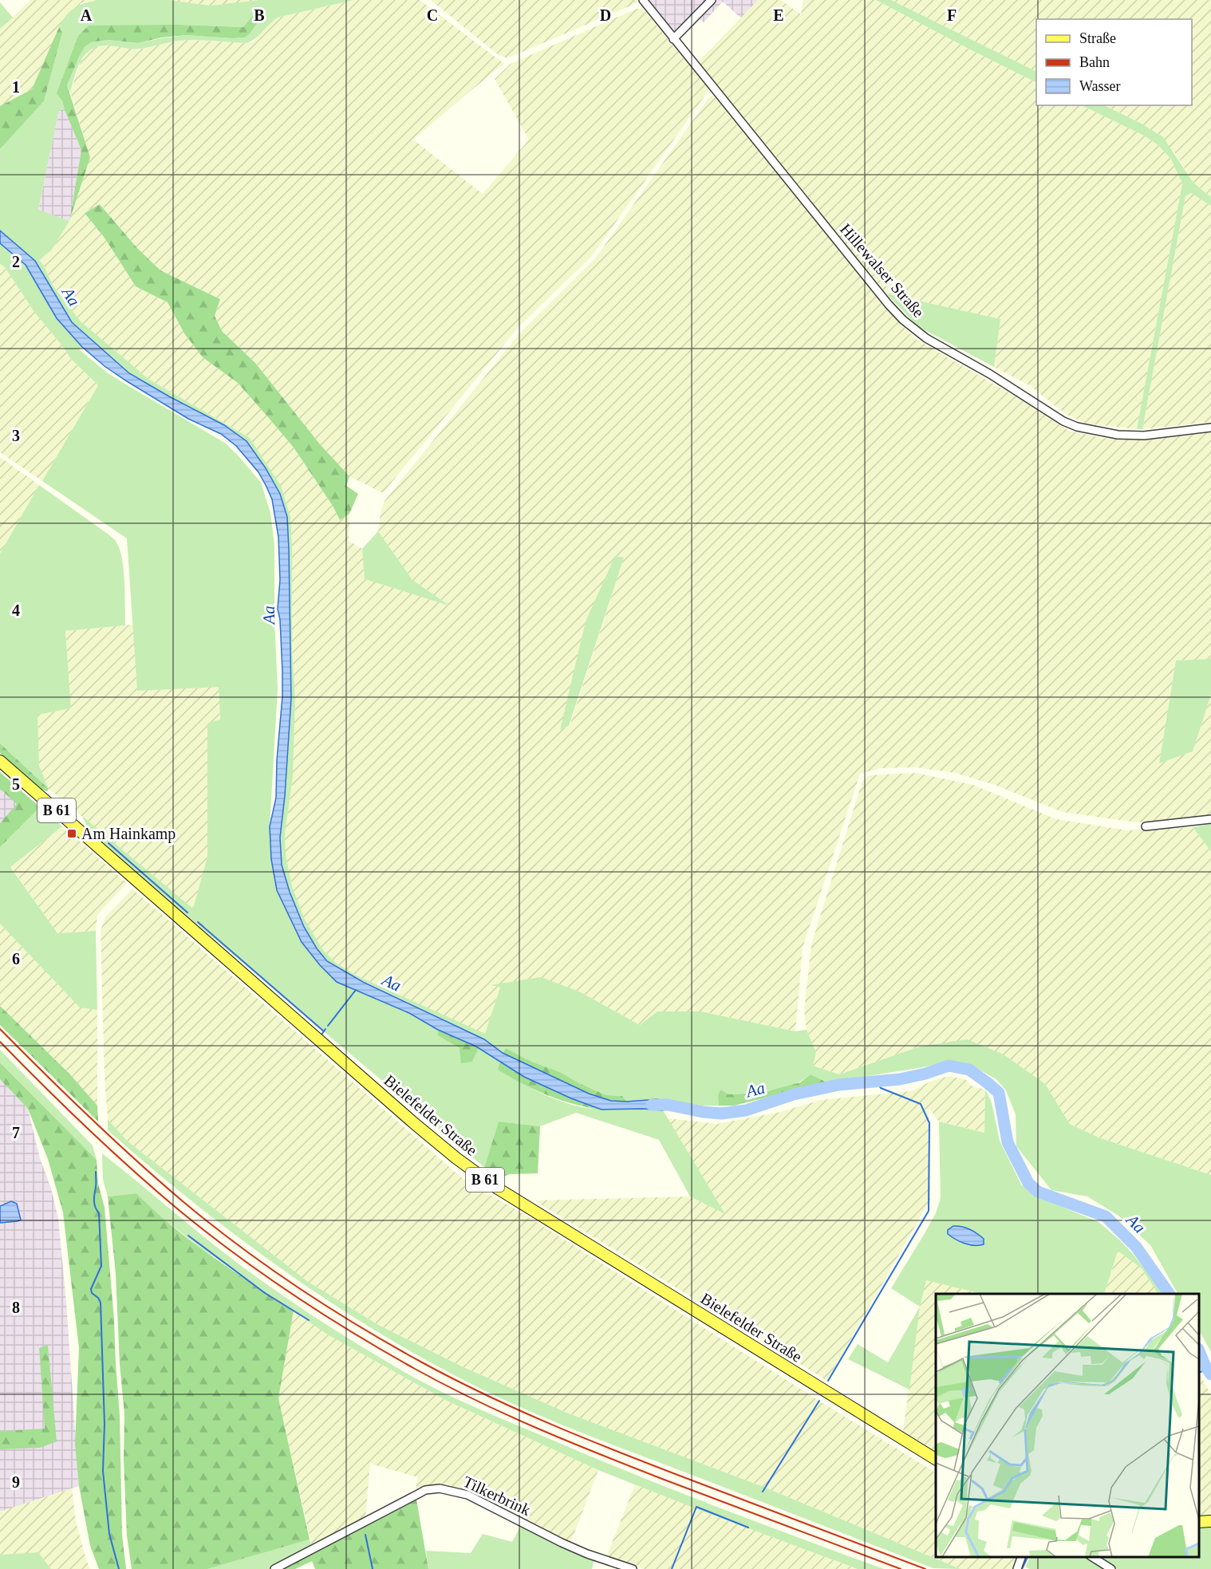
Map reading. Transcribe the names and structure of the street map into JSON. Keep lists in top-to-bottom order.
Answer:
{
  "streets": {
    "main road": ["B 61", "Bielefelder Straße"],
    "street": ["Hillewalser Straße", "Tilkerbrink"]
  },
  "water": ["Aa"],
  "places": {
    "transit": ["Am Hainkamp"]
  },
  "legend": ["Straße", "Bahn", "Wasser"],
  "grid": {
    "columns": [
      "A",
      "B",
      "C",
      "D",
      "E",
      "F"
    ],
    "rows": [
      "1",
      "2",
      "3",
      "4",
      "5",
      "6",
      "7",
      "8",
      "9"
    ]
  }
}
